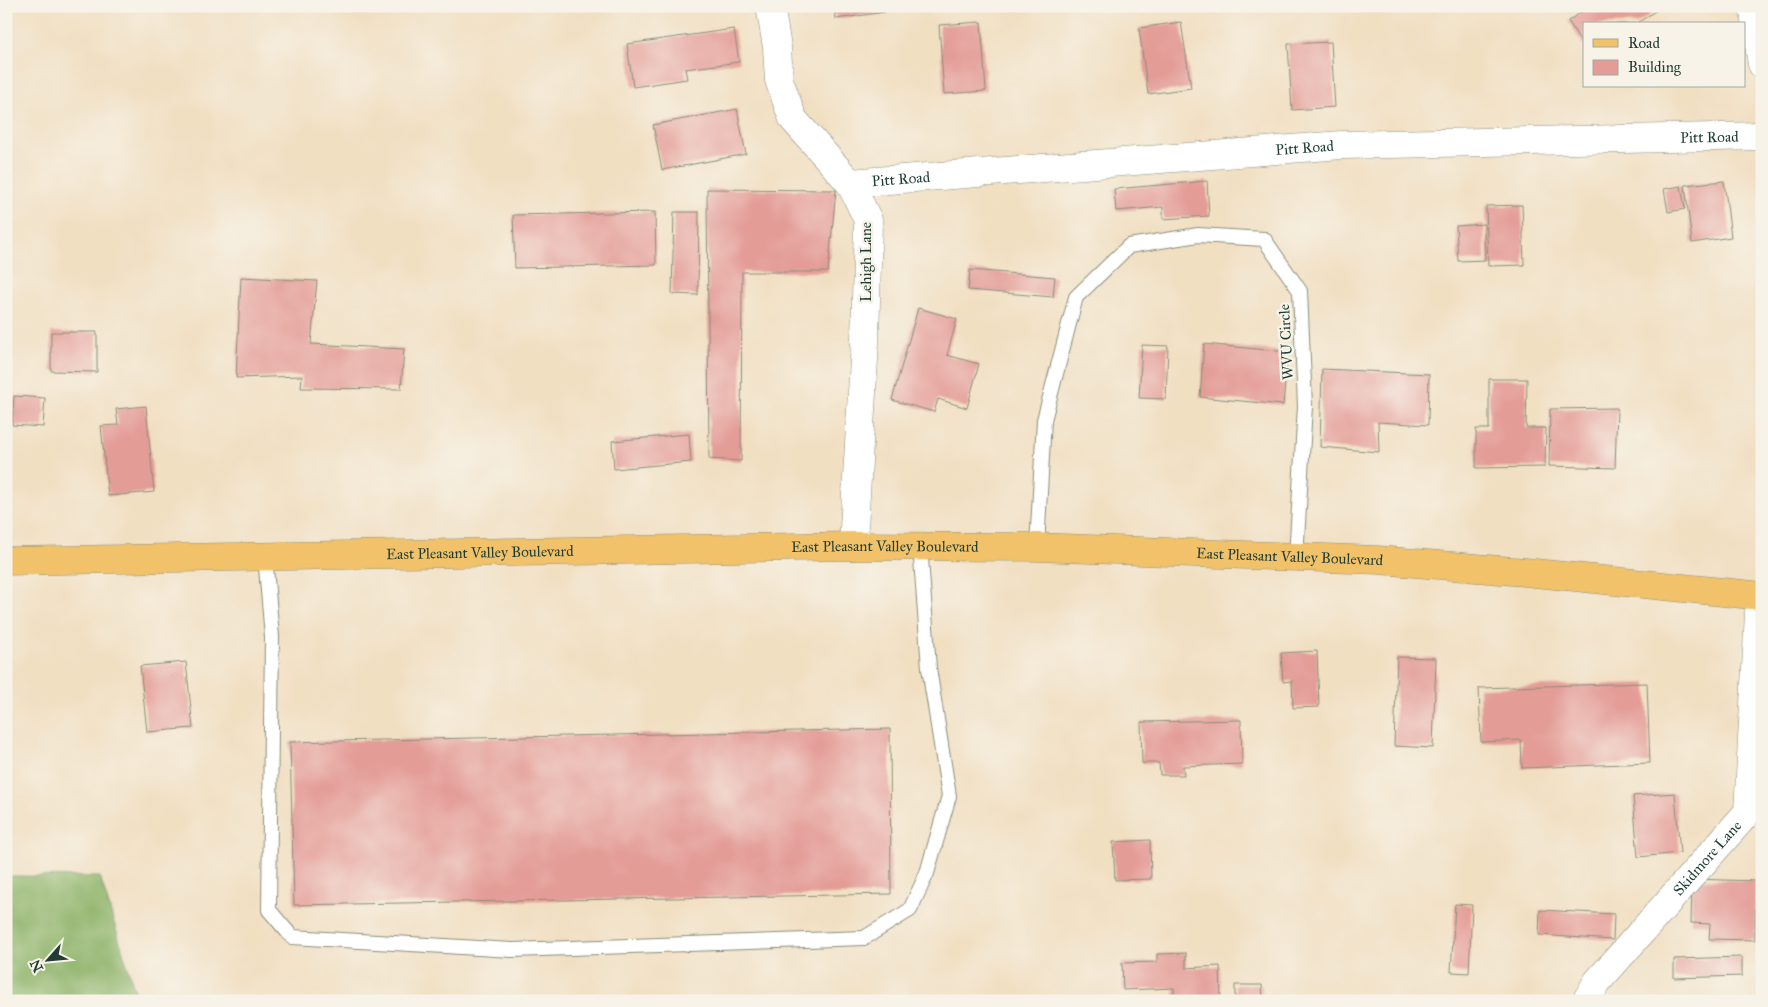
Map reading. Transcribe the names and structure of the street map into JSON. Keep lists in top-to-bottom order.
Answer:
{
  "streets": {
    "main road": ["East Pleasant Valley Boulevard"],
    "street": ["Pitt Road", "Lehigh Lane", "Skidmore Lane"],
    "lane": ["WVU Circle"]
  },
  "crossings": [
    ["Pitt Road", "Lehigh Lane"],
    ["Lehigh Lane", "East Pleasant Valley Boulevard"],
    ["WVU Circle", "East Pleasant Valley Boulevard"],
    ["East Pleasant Valley Boulevard", "Skidmore Lane"]
  ],
  "legend": ["Road", "Building"],
  "north": "bottom left"
}
